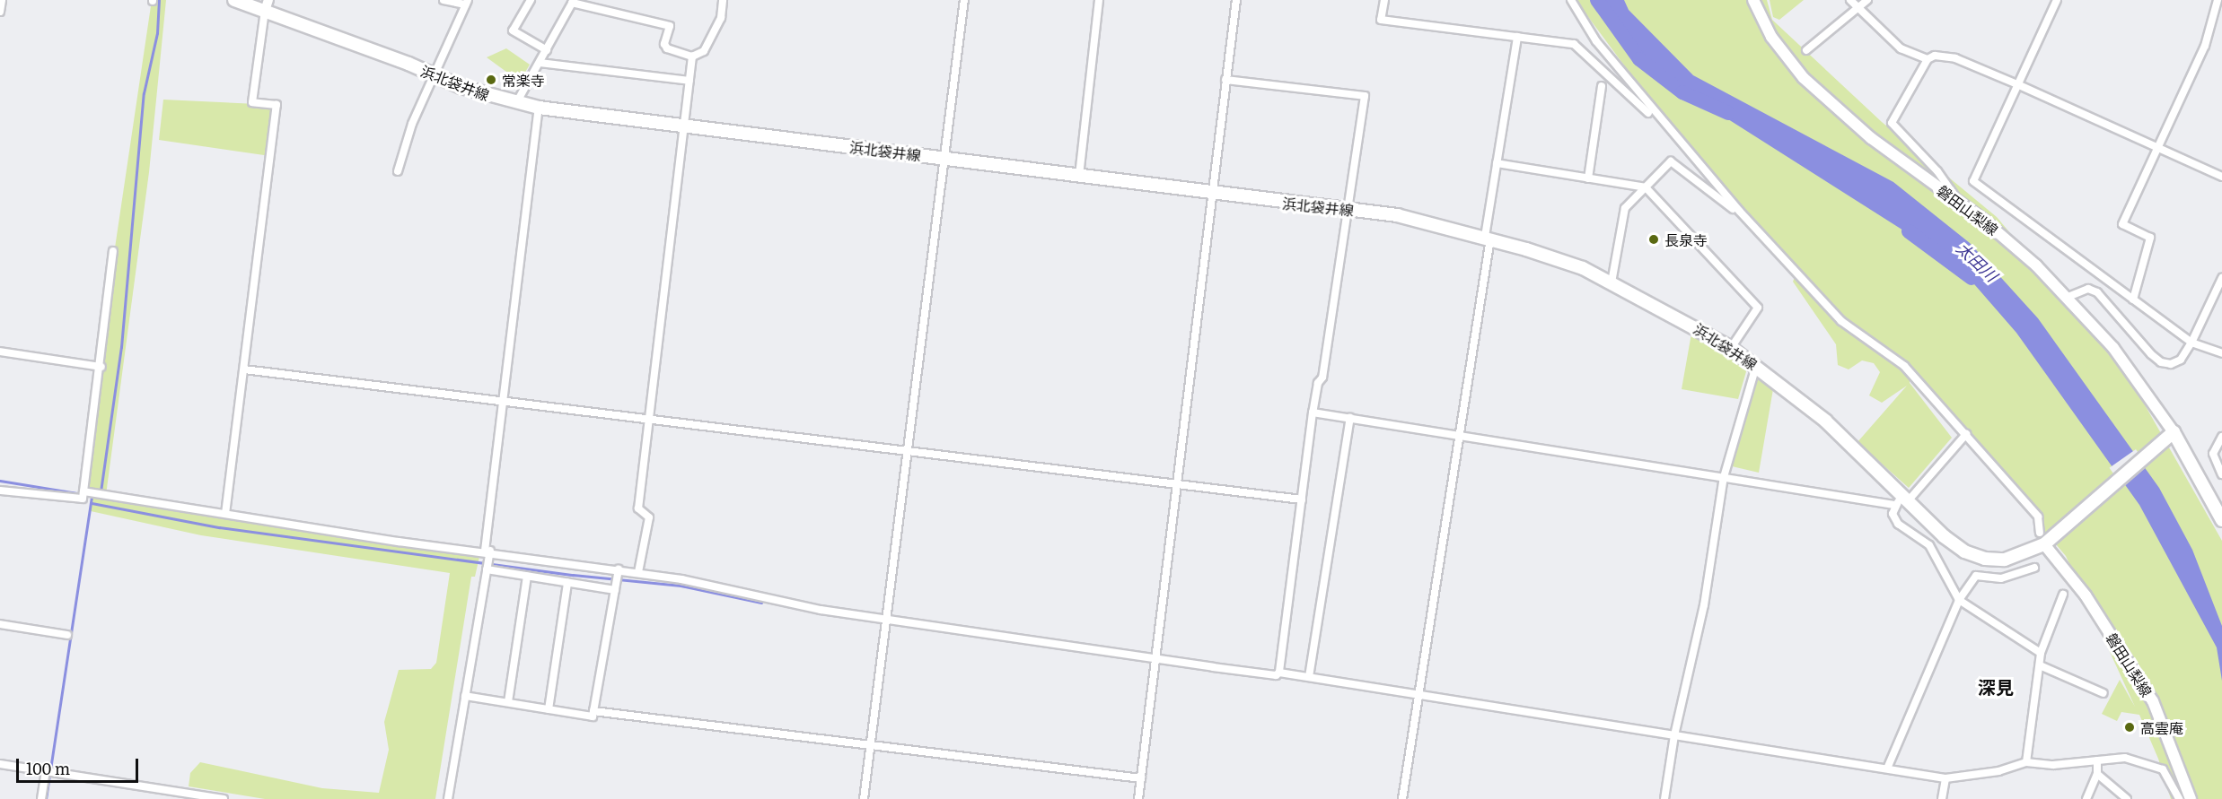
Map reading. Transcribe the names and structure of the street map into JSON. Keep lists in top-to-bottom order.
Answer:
{
  "streets": {
    "main road": ["浜北袋井線", "磐田山梨線"]
  },
  "crossings": [
    ["浜北袋井線", "磐田山梨線"]
  ],
  "districts": ["深見"],
  "water": ["太田川"],
  "places": ["常楽寺", "長泉寺", "高雲庵"],
  "scale_bar": "100 m"
}
